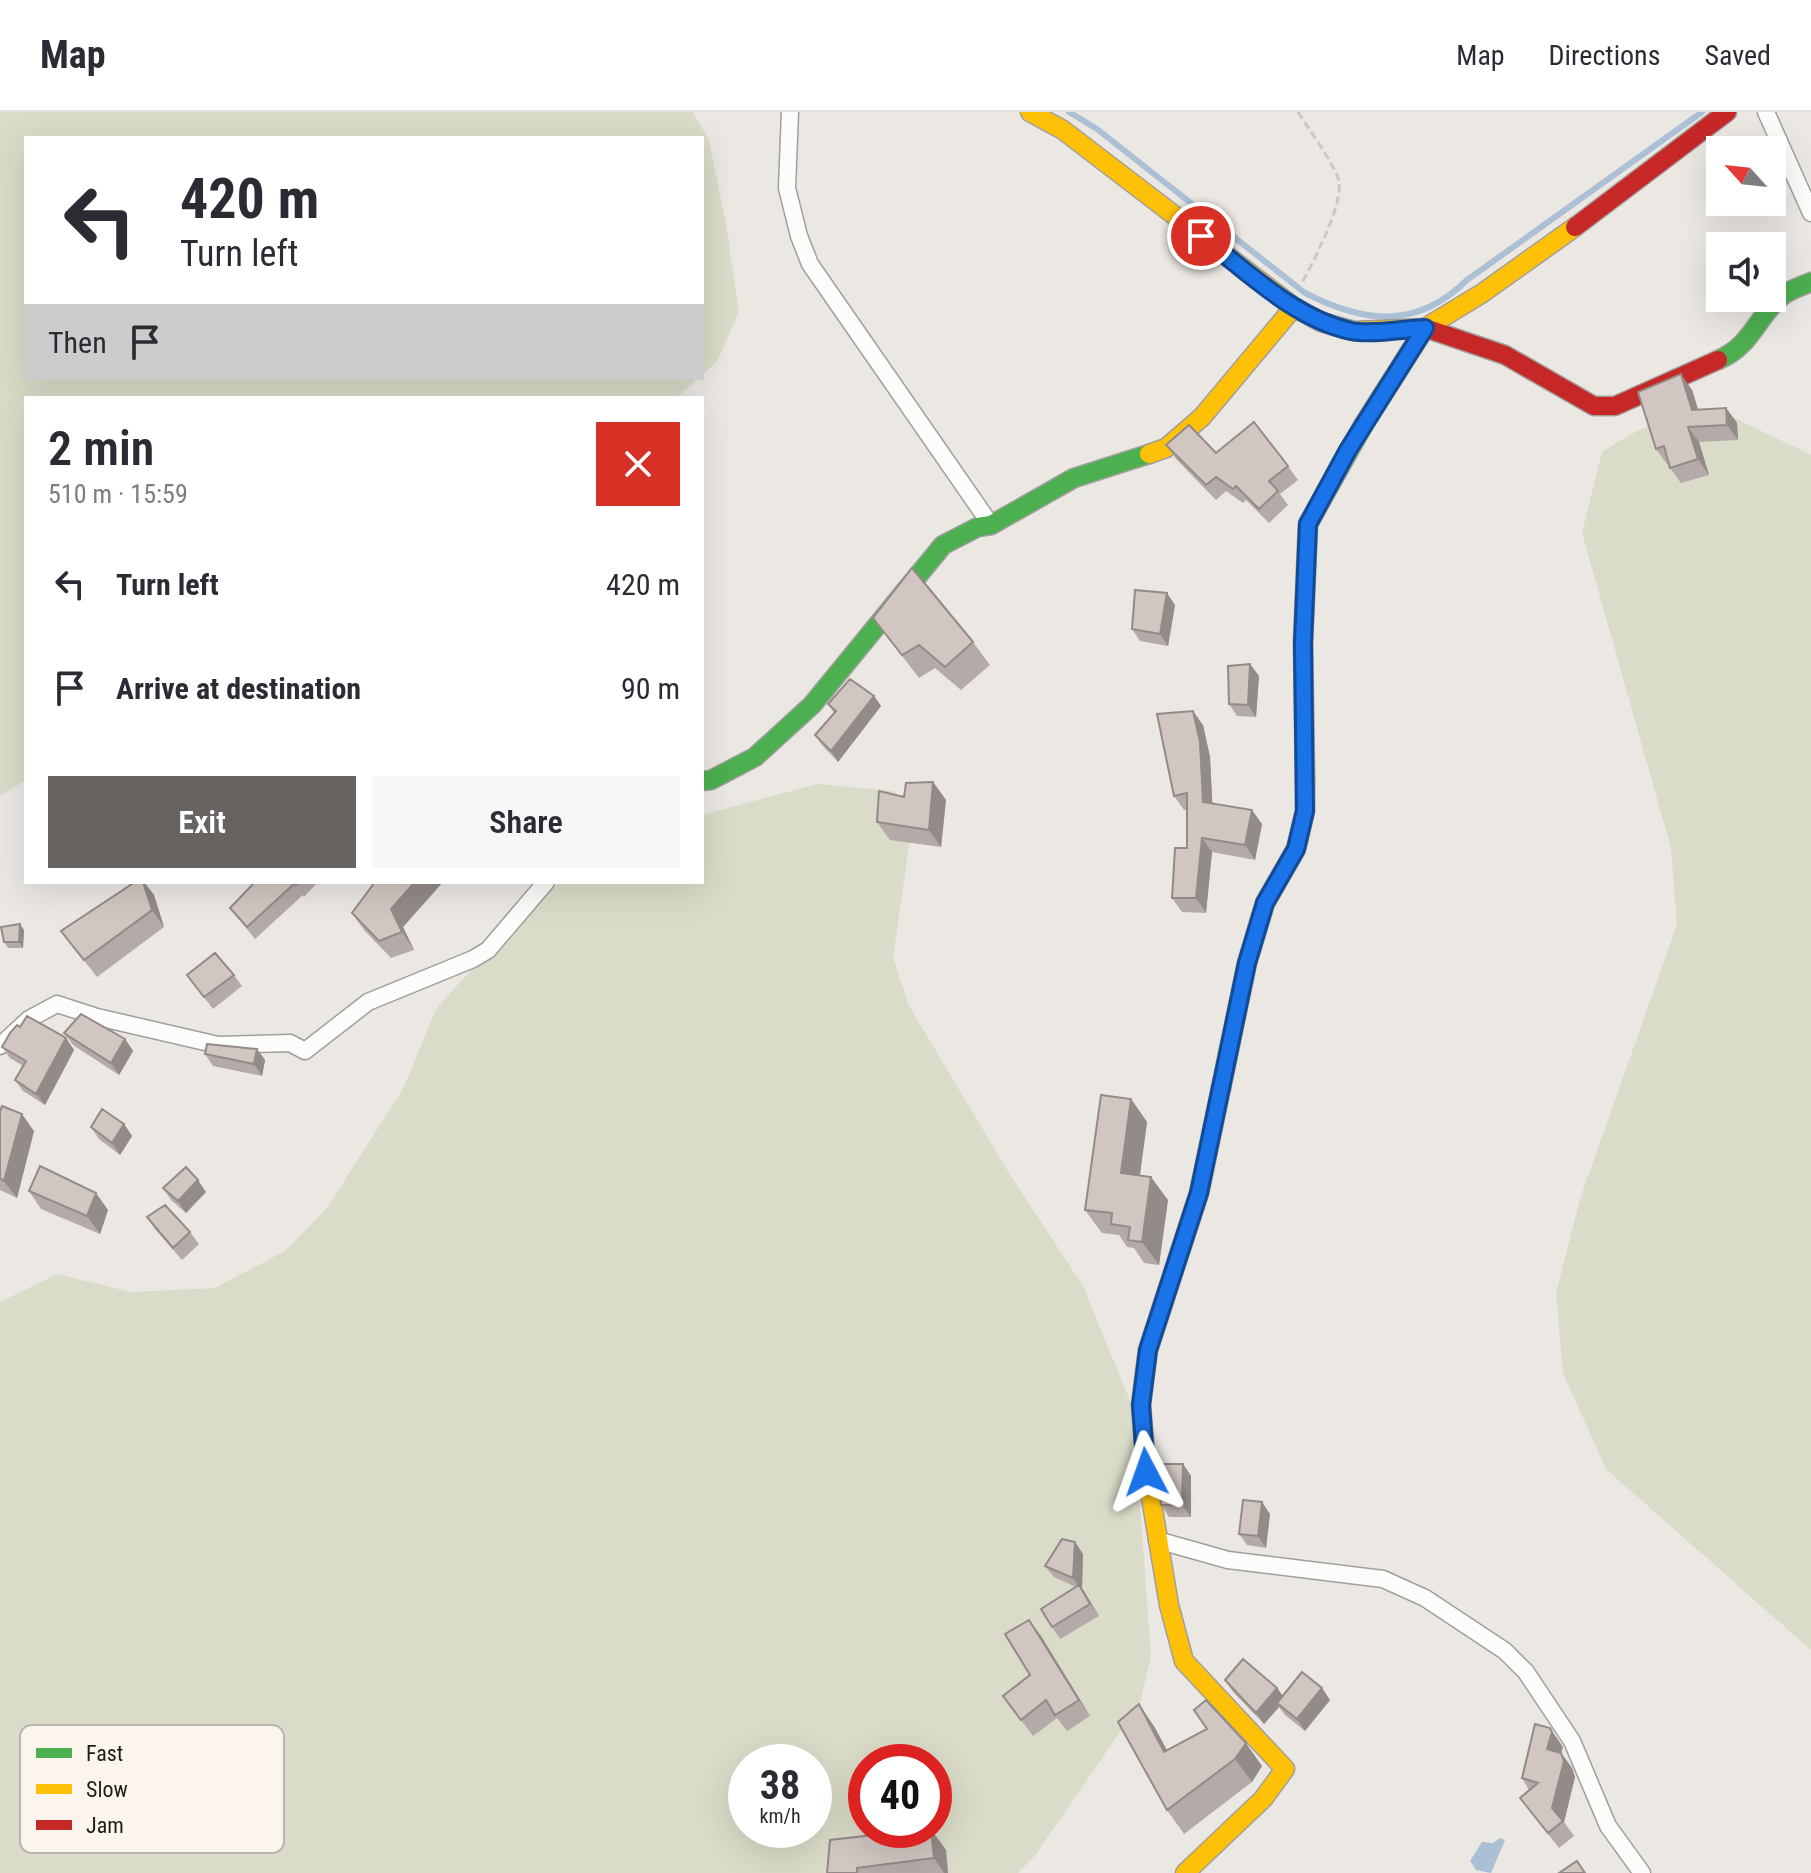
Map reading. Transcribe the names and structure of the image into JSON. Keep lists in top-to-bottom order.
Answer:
{
  "legend": ["Fast", "Slow", "Jam"],
  "north": "top left",
  "page": {
    "header": "Map",
    "nav": ["Map", "Directions", "Saved"],
    "turn": ["420 m", "Turn left"],
    "then": "Then",
    "heading": ["2 min", "510 m · 15:59"],
    "list": [
      {
        "name": "Turn left",
        "value": "420 m"
      },
      {
        "name": "Arrive at destination",
        "value": "90 m"
      }
    ],
    "buttons": ["Exit", "Share"],
    "speed": "38 km/h",
    "limit": "40"
  }
}
